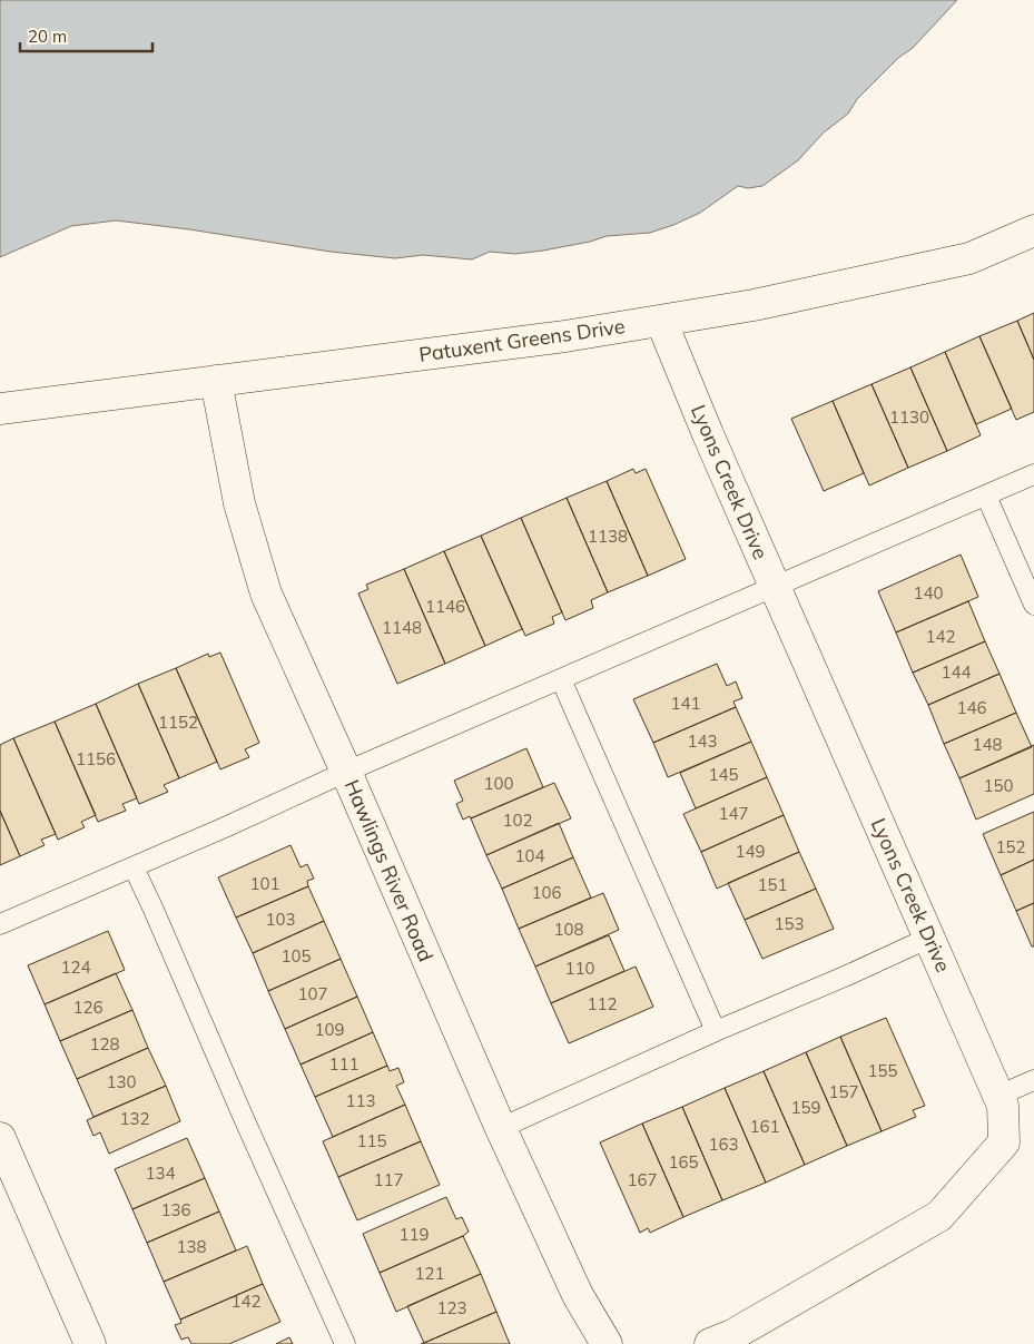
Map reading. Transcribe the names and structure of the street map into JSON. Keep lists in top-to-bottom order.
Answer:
{
  "streets": {
    "street": ["Patuxent Greens Drive", "Lyons Creek Drive", "Hawlings River Road"]
  },
  "crossings": [
    ["Patuxent Greens Drive", "Lyons Creek Drive"],
    ["Patuxent Greens Drive", "Hawlings River Road"]
  ],
  "house_numbers": [
    "1130",
    "1138",
    "140",
    "1146",
    "1148",
    "142",
    "144",
    "141",
    "146",
    "1152",
    "143",
    "148",
    "1156",
    "145",
    "100",
    "150",
    "147",
    "102",
    "152",
    "149",
    "104",
    "101",
    "151",
    "106",
    "103",
    "153",
    "108",
    "105",
    "124",
    "110",
    "107",
    "112",
    "126",
    "109",
    "128",
    "111",
    "155",
    "130",
    "157",
    "113",
    "159",
    "132",
    "161",
    "115",
    "163",
    "165",
    "134",
    "117",
    "167",
    "136",
    "119",
    "138",
    "121",
    "142",
    "123"
  ],
  "scale_bar": "20 m"
}
